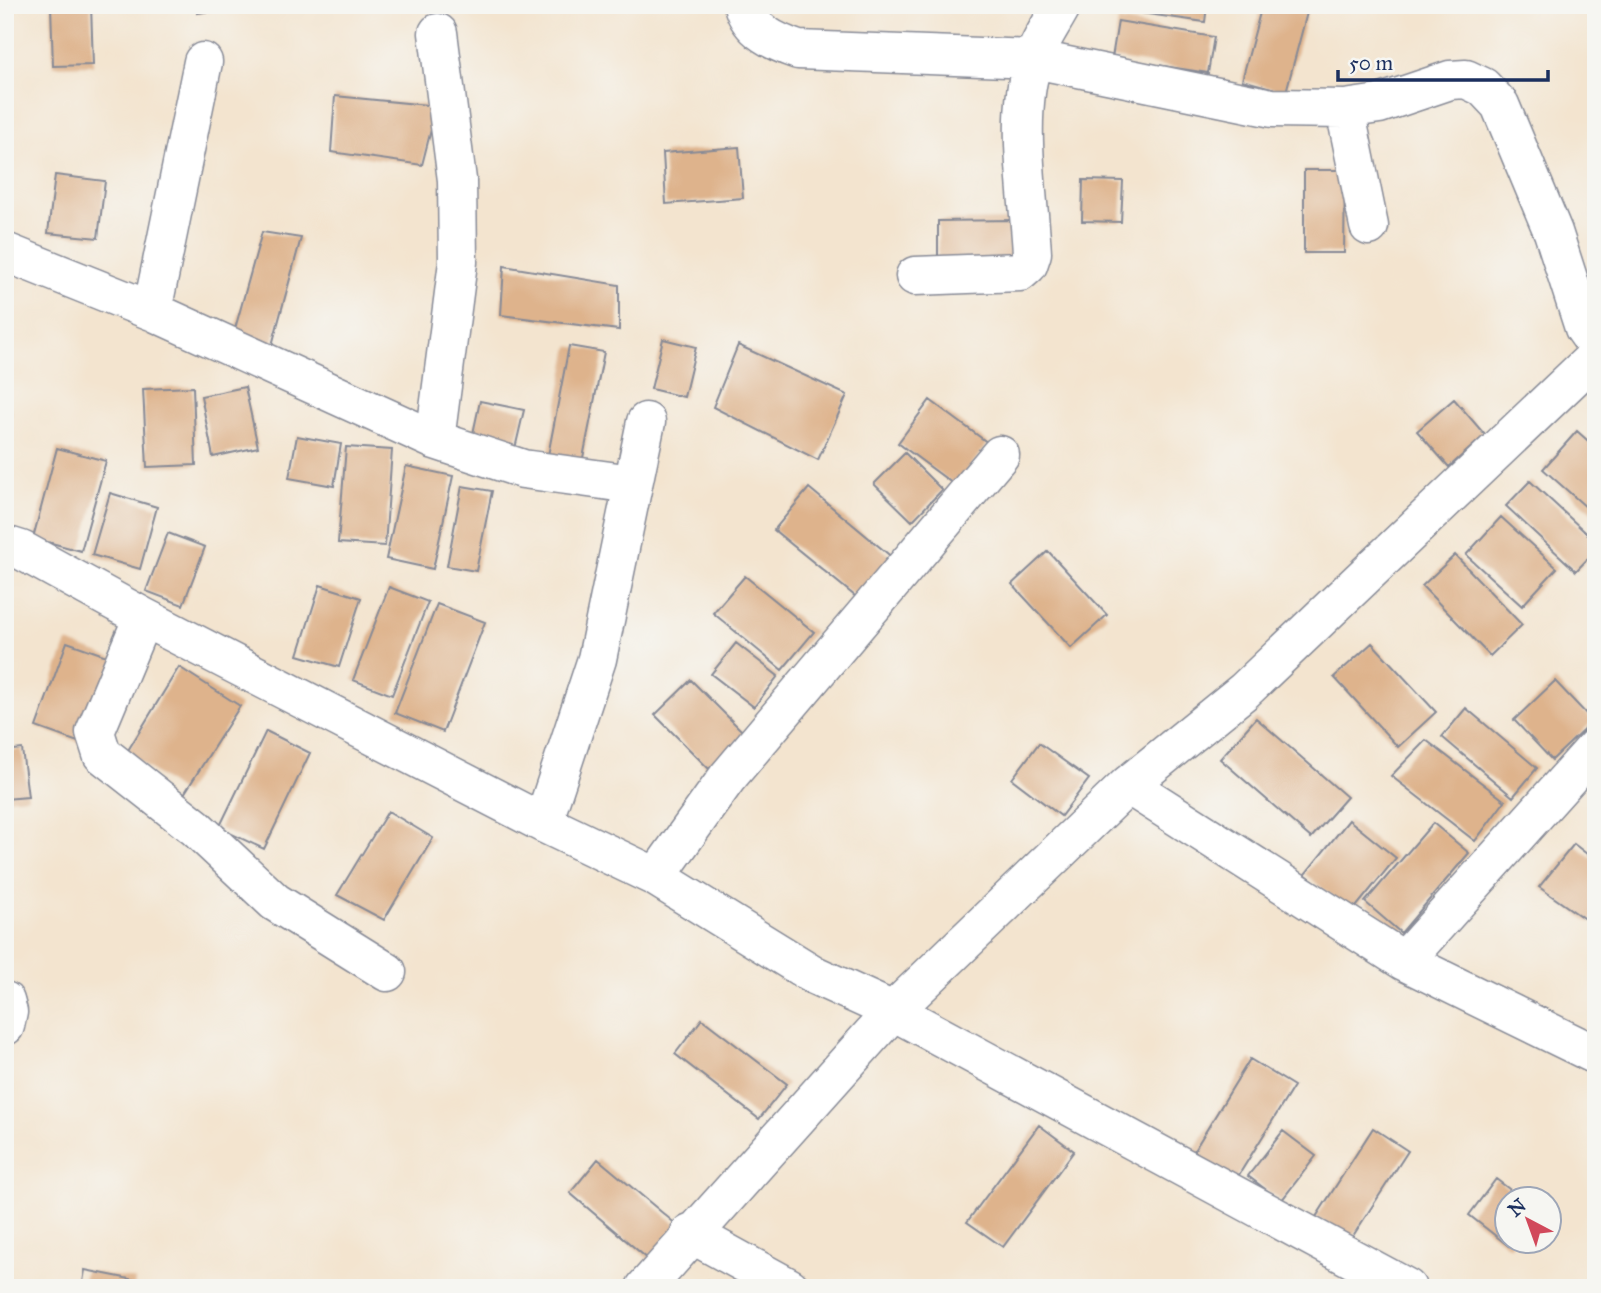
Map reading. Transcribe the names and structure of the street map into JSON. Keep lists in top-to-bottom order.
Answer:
{
  "scale_bar": "50 m",
  "north": "top left"
}
